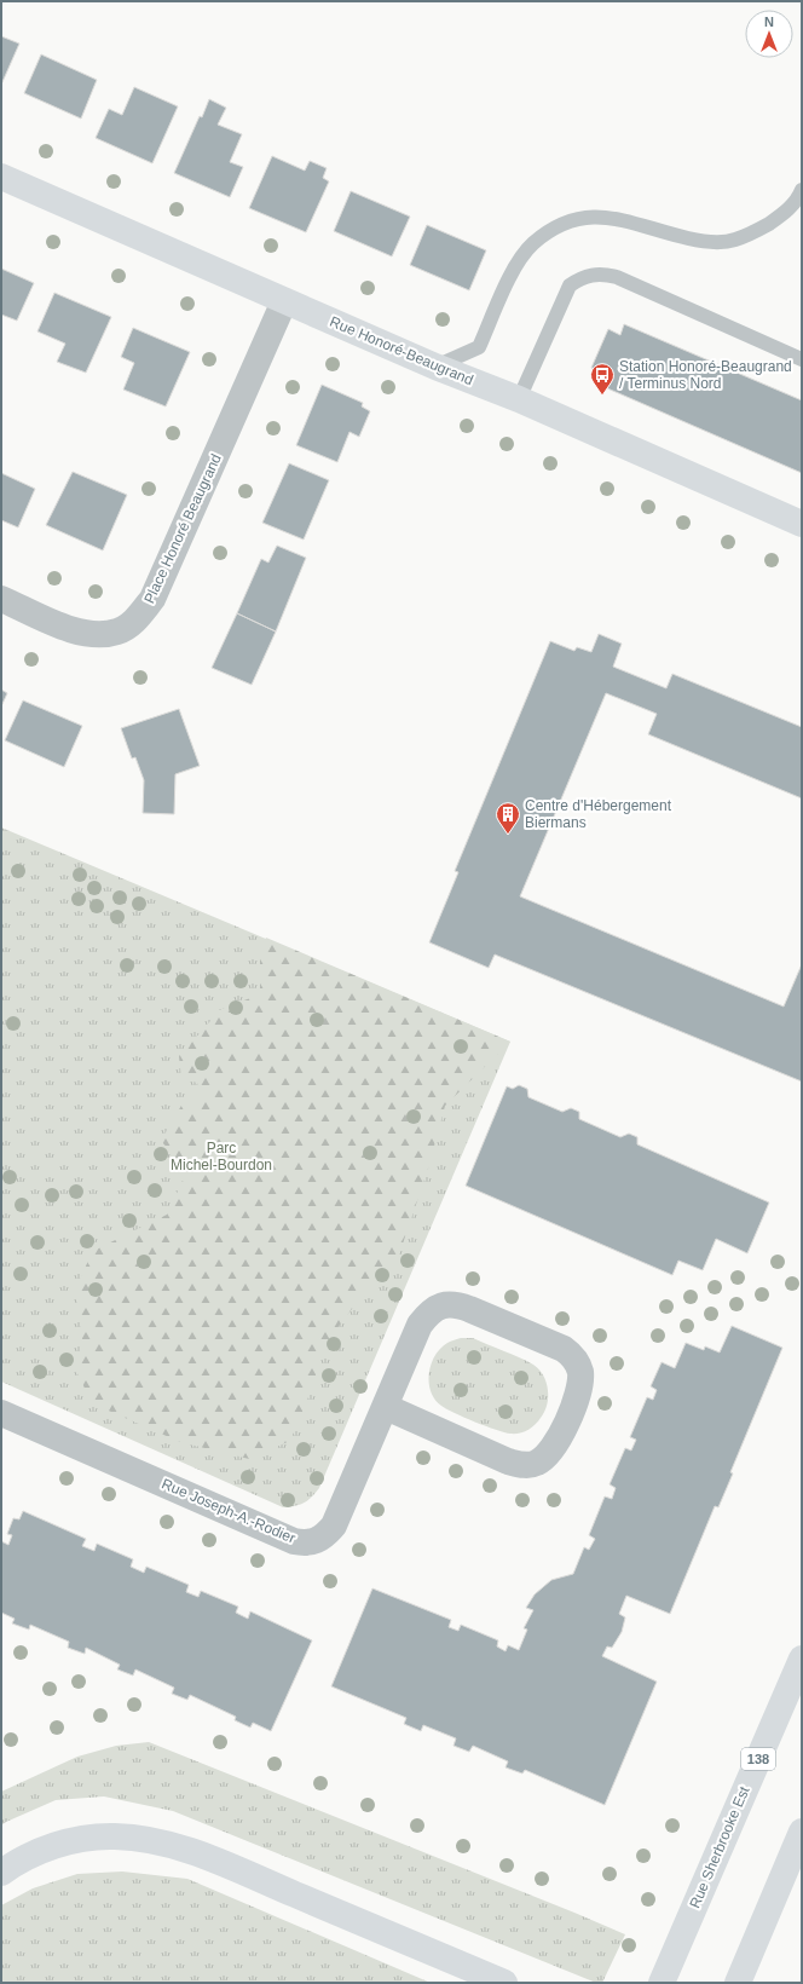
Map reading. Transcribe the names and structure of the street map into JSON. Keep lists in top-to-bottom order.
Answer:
{
  "streets": {
    "main road": ["Rue Honoré-Beaugrand", "138", "Rue Sherbrooke Est"],
    "street": ["Place Honoré Beaugrand", "Rue Joseph-A.-Rodier"]
  },
  "crossings": [
    ["Rue Honoré-Beaugrand", "Place Honoré Beaugrand"]
  ],
  "parks": ["Parc Michel-Bourdon"],
  "places": {
    "bus stop": ["Station Honoré-Beaugrand / Terminus Nord"],
    "building": ["Centre d'Hébergement Biermans"]
  },
  "north": "top"
}
